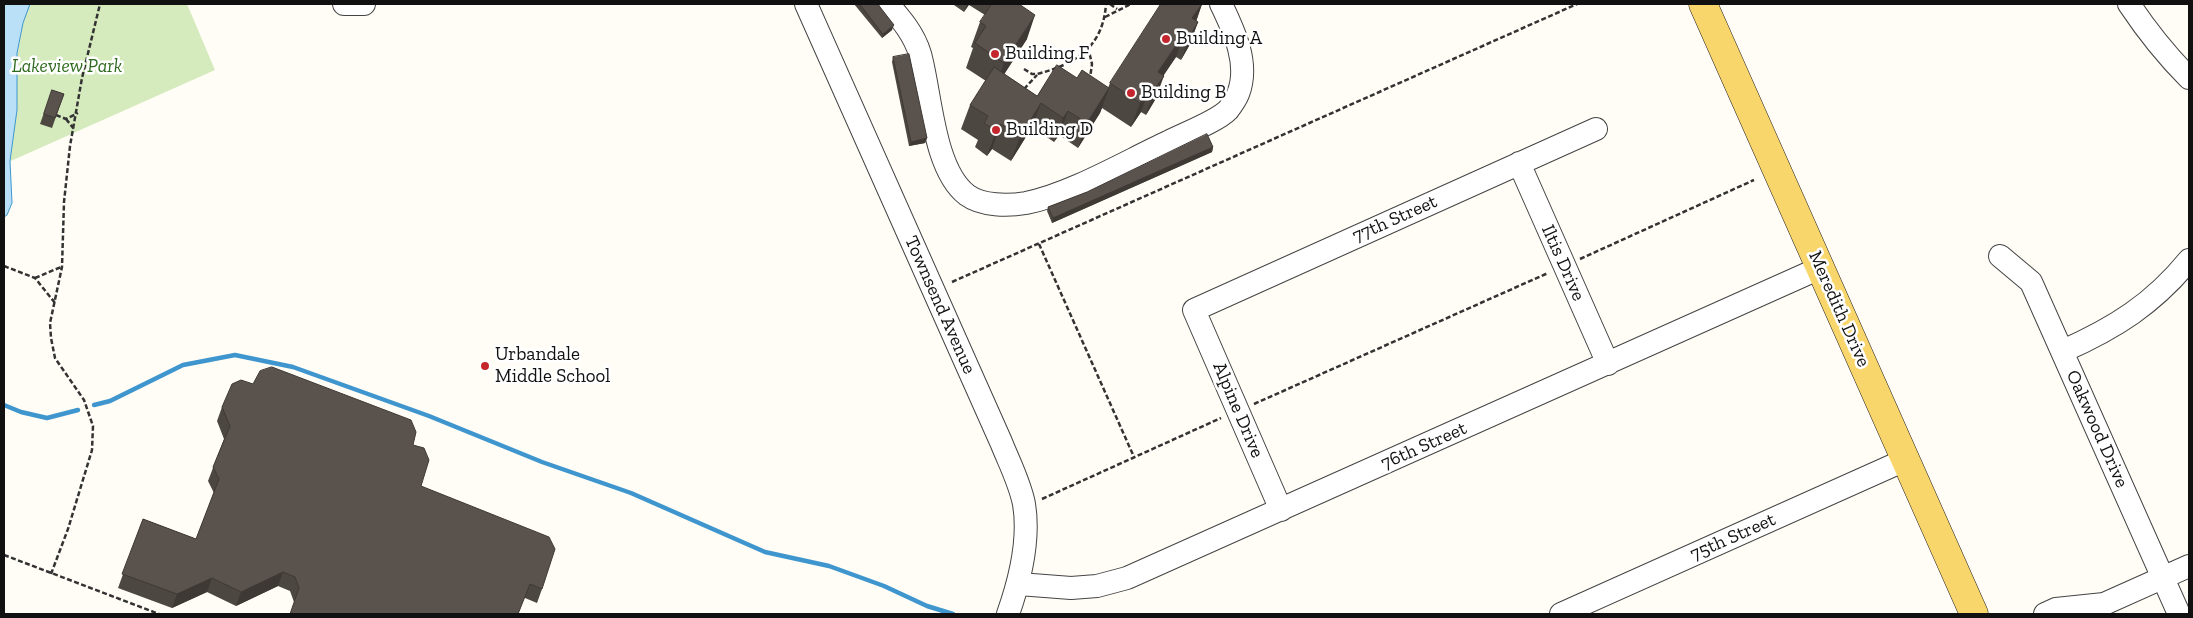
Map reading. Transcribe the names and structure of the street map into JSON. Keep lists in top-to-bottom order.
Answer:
{
  "streets": {
    "main road": ["Meredith Drive"],
    "street": [
      "77th Street",
      "Iltis Drive",
      "Townsend Avenue",
      "Alpine Drive",
      "Oakwood Drive",
      "76th Street",
      "75th Street"
    ]
  },
  "crossings": [
    ["77th Street", "Iltis Drive"],
    ["77th Street", "Alpine Drive"],
    ["Iltis Drive", "76th Street"],
    ["Townsend Avenue", "76th Street"],
    ["Meredith Drive", "76th Street"],
    ["Meredith Drive", "75th Street"],
    ["Alpine Drive", "76th Street"]
  ],
  "parks": ["Lakeview Park"],
  "places": [
    "Building A",
    "Building F",
    "Building B",
    "Building D",
    "Urbandale Middle School"
  ]
}
